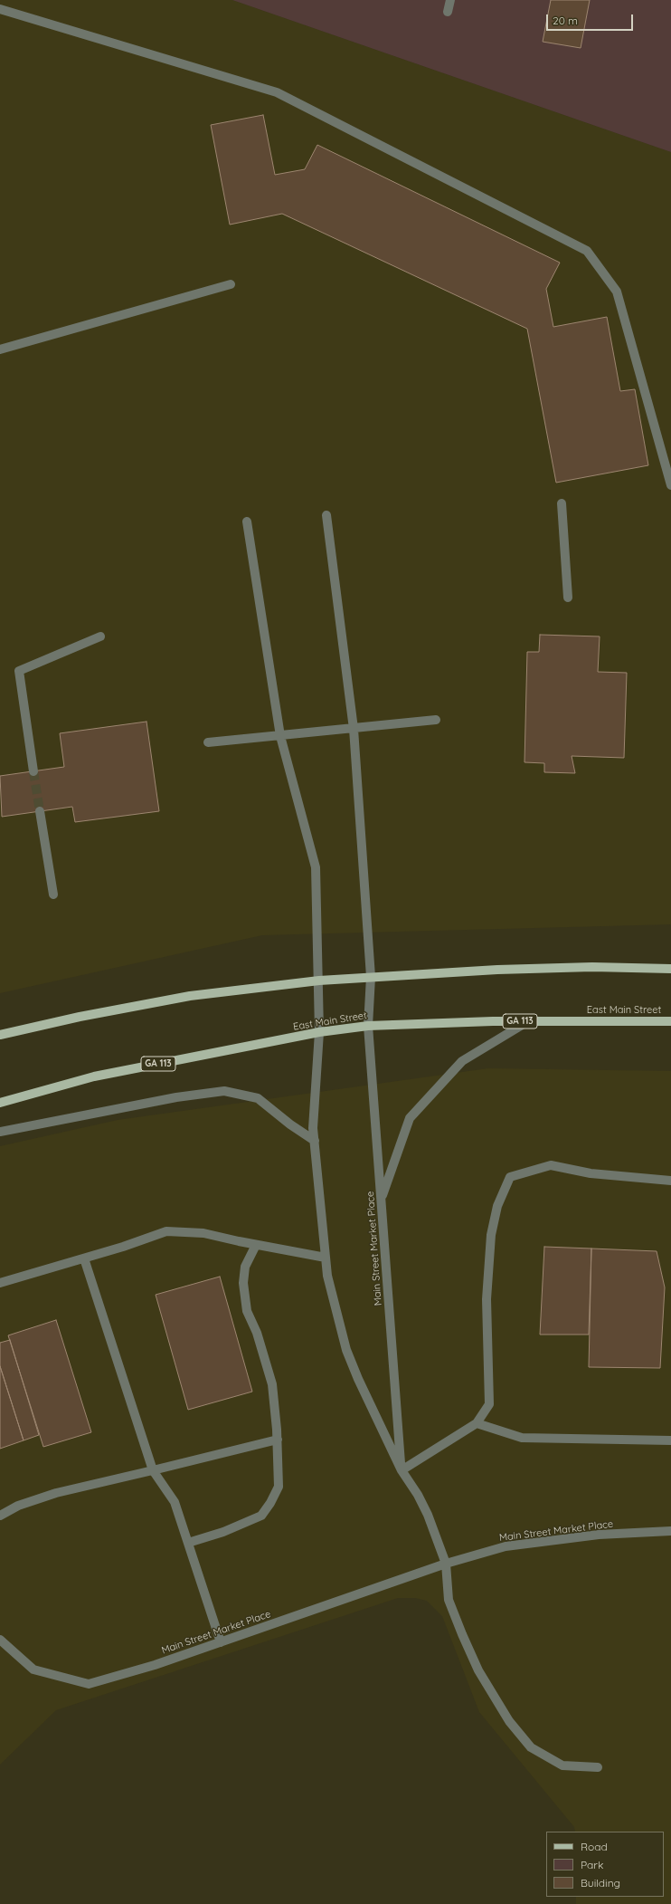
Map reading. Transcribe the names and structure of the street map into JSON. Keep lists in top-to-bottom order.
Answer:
{
  "streets": {
    "main road": ["East Main Street", "GA 113"],
    "street": ["Main Street Market Place"]
  },
  "crossings": [
    ["East Main Street", "Main Street Market Place"]
  ],
  "legend": ["Road", "Park", "Building"],
  "scale_bar": "20 m"
}
